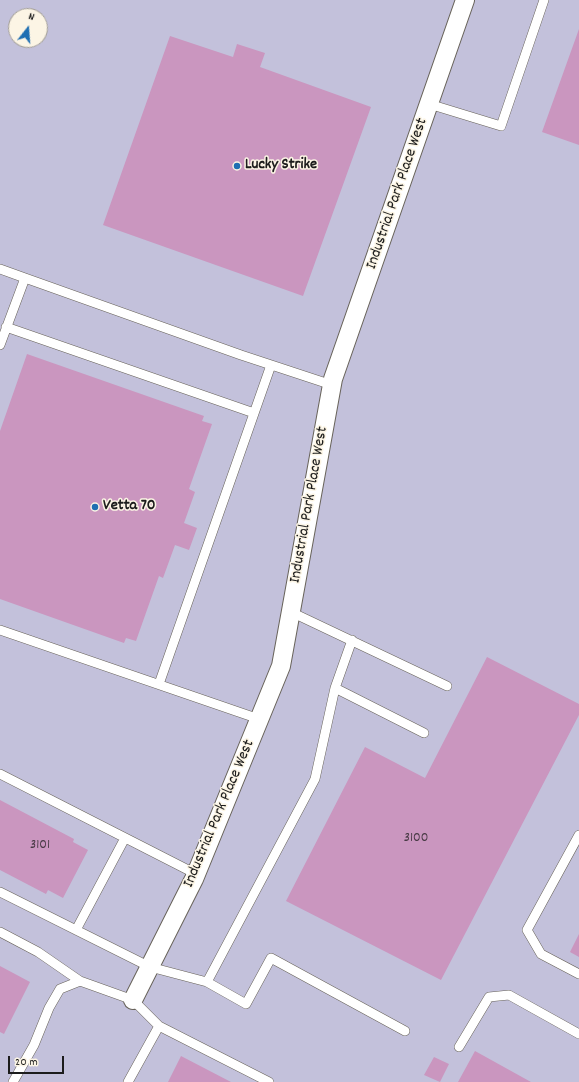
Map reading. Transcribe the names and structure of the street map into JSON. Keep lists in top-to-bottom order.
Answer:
{
  "streets": {
    "street": ["Industrial Park Place West"]
  },
  "places": ["Lucky Strike", "Vetta 70"],
  "house_numbers": ["3100", "3101"],
  "scale_bar": "20 m",
  "north": "top"
}
